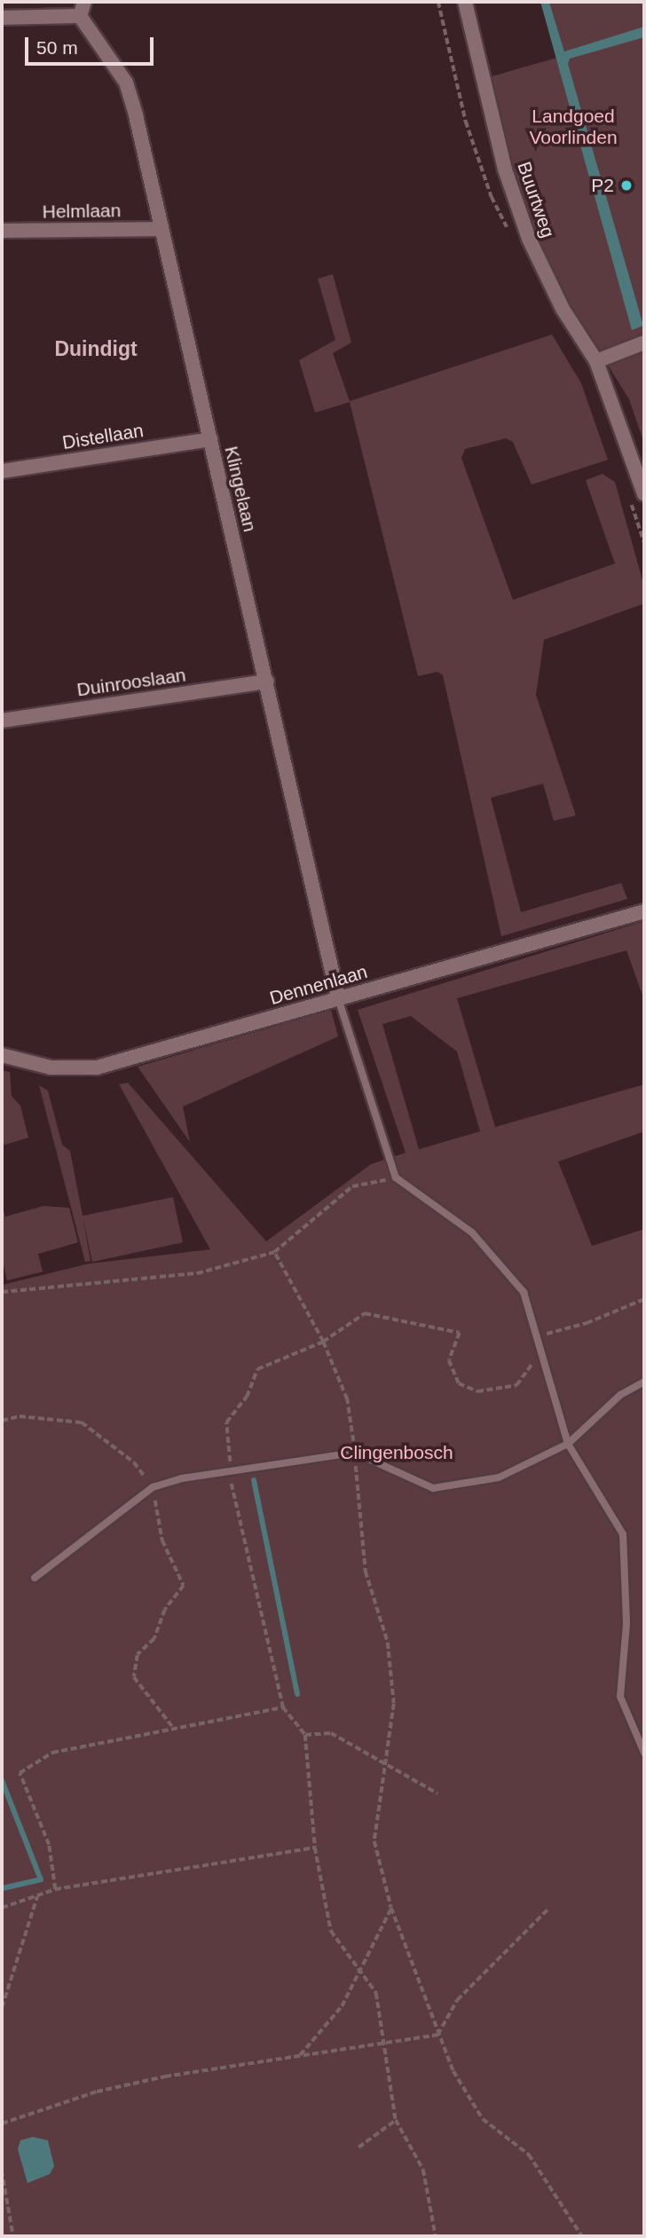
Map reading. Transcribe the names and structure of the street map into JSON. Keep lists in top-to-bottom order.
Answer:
{
  "streets": {
    "street": [
      "Buurtweg",
      "Helmlaan",
      "Distellaan",
      "Klingelaan",
      "Duinrooslaan",
      "Dennenlaan"
    ]
  },
  "crossings": [
    ["Helmlaan", "Klingelaan"],
    ["Distellaan", "Klingelaan"],
    ["Klingelaan", "Duinrooslaan"],
    ["Klingelaan", "Dennenlaan"]
  ],
  "districts": ["Duindigt"],
  "parks": ["Landgoed Voorlinden", "Clingenbosch"],
  "places": ["P2"],
  "scale_bar": "50 m"
}
